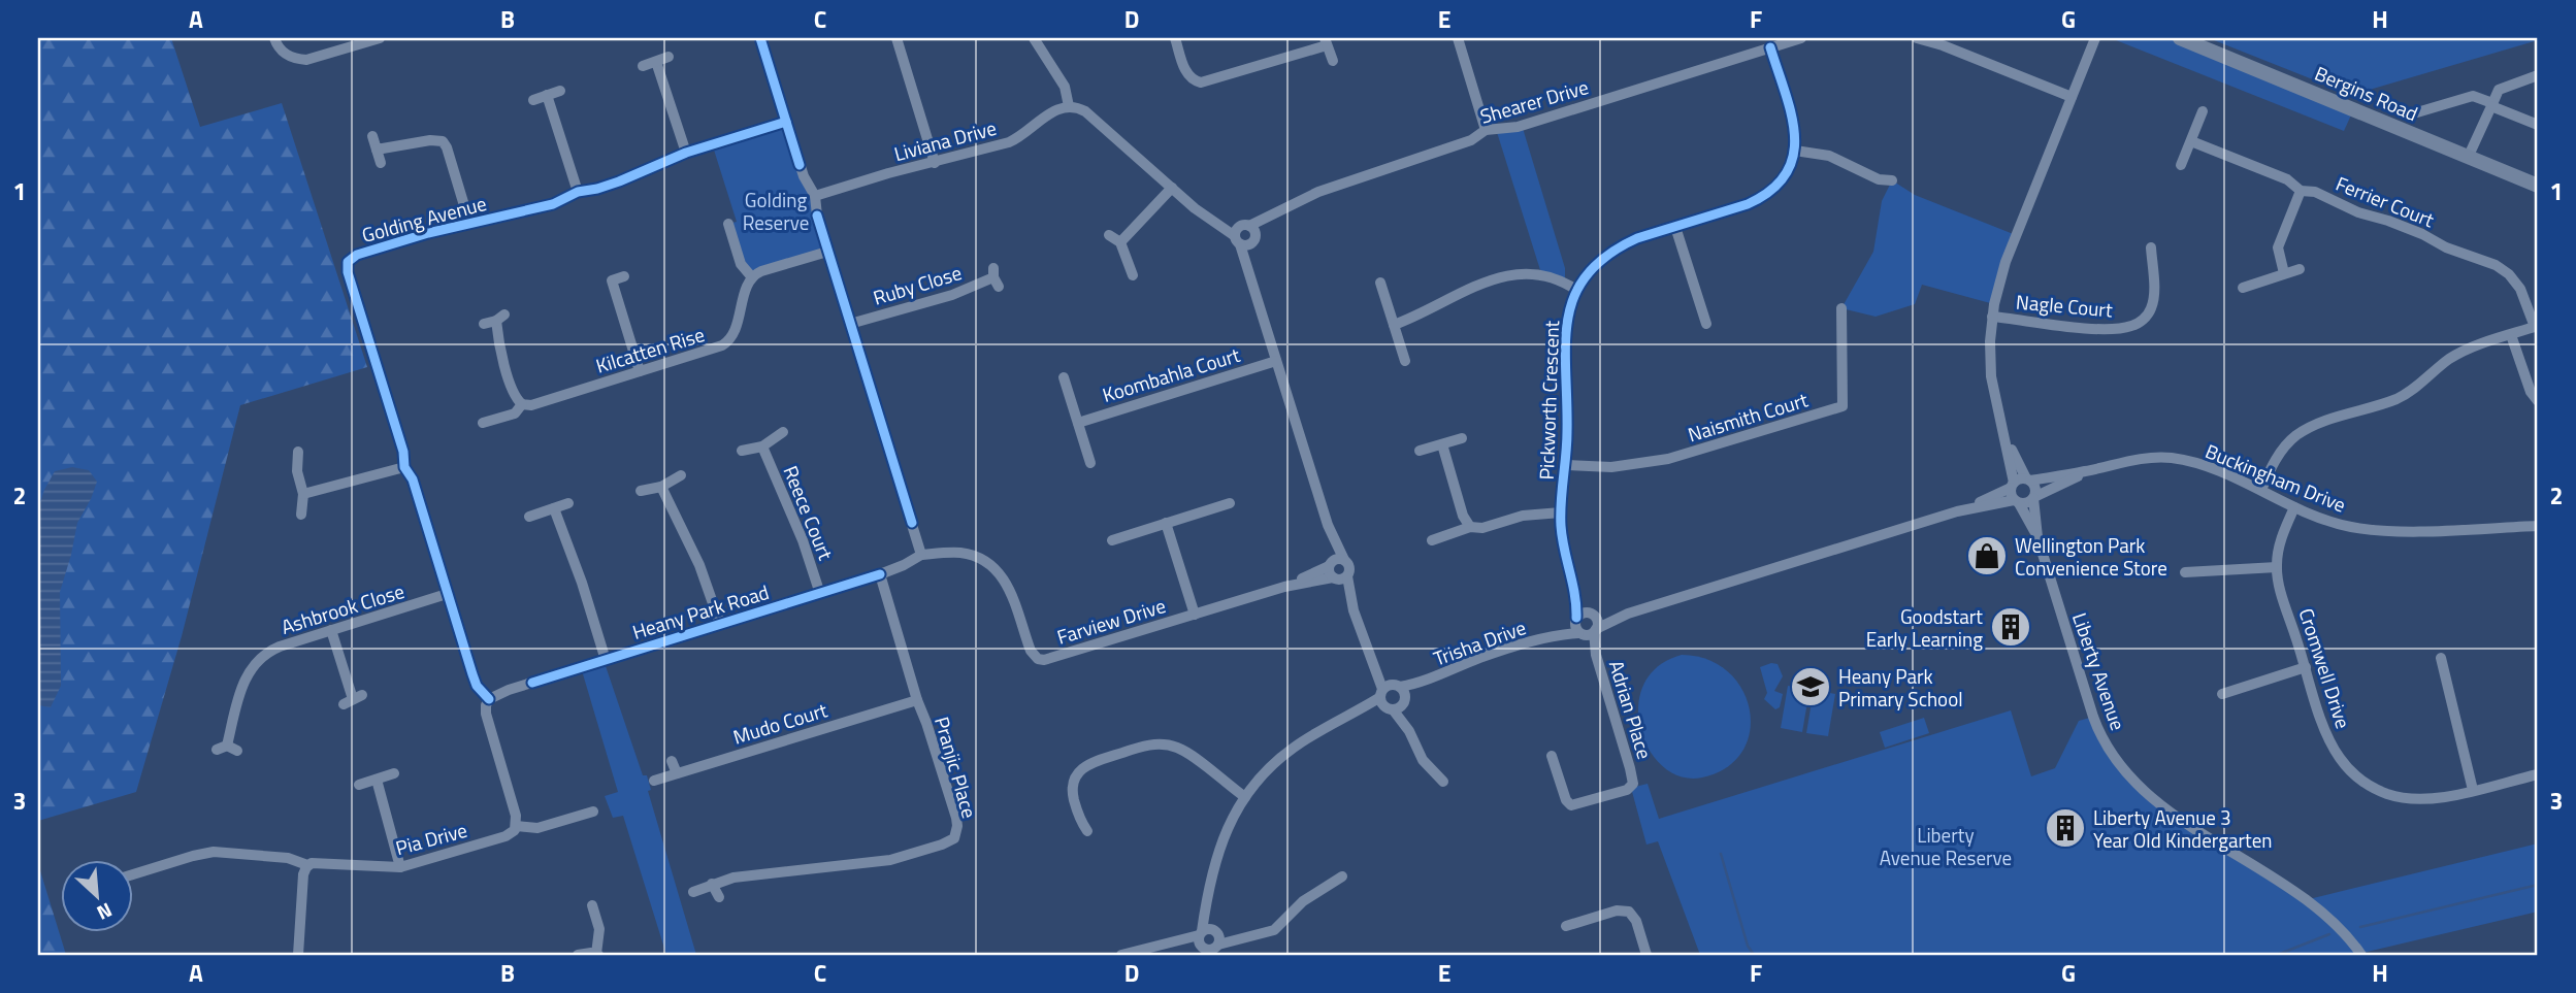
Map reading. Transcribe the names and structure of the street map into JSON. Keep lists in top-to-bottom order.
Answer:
{
  "streets": {
    "main road": ["Bergins Road"],
    "street": [
      "Shearer Drive",
      "Liviana Drive",
      "Ferrier Court",
      "Golding Avenue",
      "Ruby Close",
      "Nagle Court",
      "Kilcatten Rise",
      "Koombahla Court",
      "Pickworth Crescent",
      "Naismith Court",
      "Buckingham Drive",
      "Reece Court",
      "Ashbrook Close",
      "Heany Park Road",
      "Farview Drive",
      "Trisha Drive",
      "Cromwell Drive",
      "Liberty Avenue",
      "Adrian Place",
      "Mudo Court",
      "Pranjic Place",
      "Pia Drive"
    ]
  },
  "crossings": [
    ["Golding Avenue", "Ashbrook Close"],
    ["Golding Avenue", "Heany Park Road"],
    ["Pickworth Crescent", "Naismith Court"],
    ["Pickworth Crescent", "Trisha Drive"],
    ["Pickworth Crescent", "Adrian Place"],
    ["Buckingham Drive", "Cromwell Drive"],
    ["Buckingham Drive", "Liberty Avenue"],
    ["Reece Court", "Heany Park Road"],
    ["Heany Park Road", "Farview Drive"],
    ["Heany Park Road", "Pranjic Place"],
    ["Trisha Drive", "Adrian Place"],
    ["Mudo Court", "Pranjic Place"]
  ],
  "parks": ["Golding Reserve", "Liberty Avenue Reserve"],
  "places": {
    "shop": ["Wellington Park Convenience Store"],
    "building": ["Goodstart Early Learning", "Liberty Avenue 3 Year Old Kindergarten"],
    "school or university": ["Heany Park Primary School"]
  },
  "north": "bottom right",
  "grid": {
    "columns": [
      "A",
      "B",
      "C",
      "D",
      "E",
      "F",
      "G",
      "H"
    ],
    "rows": ["1", "2", "3"]
  }
}
